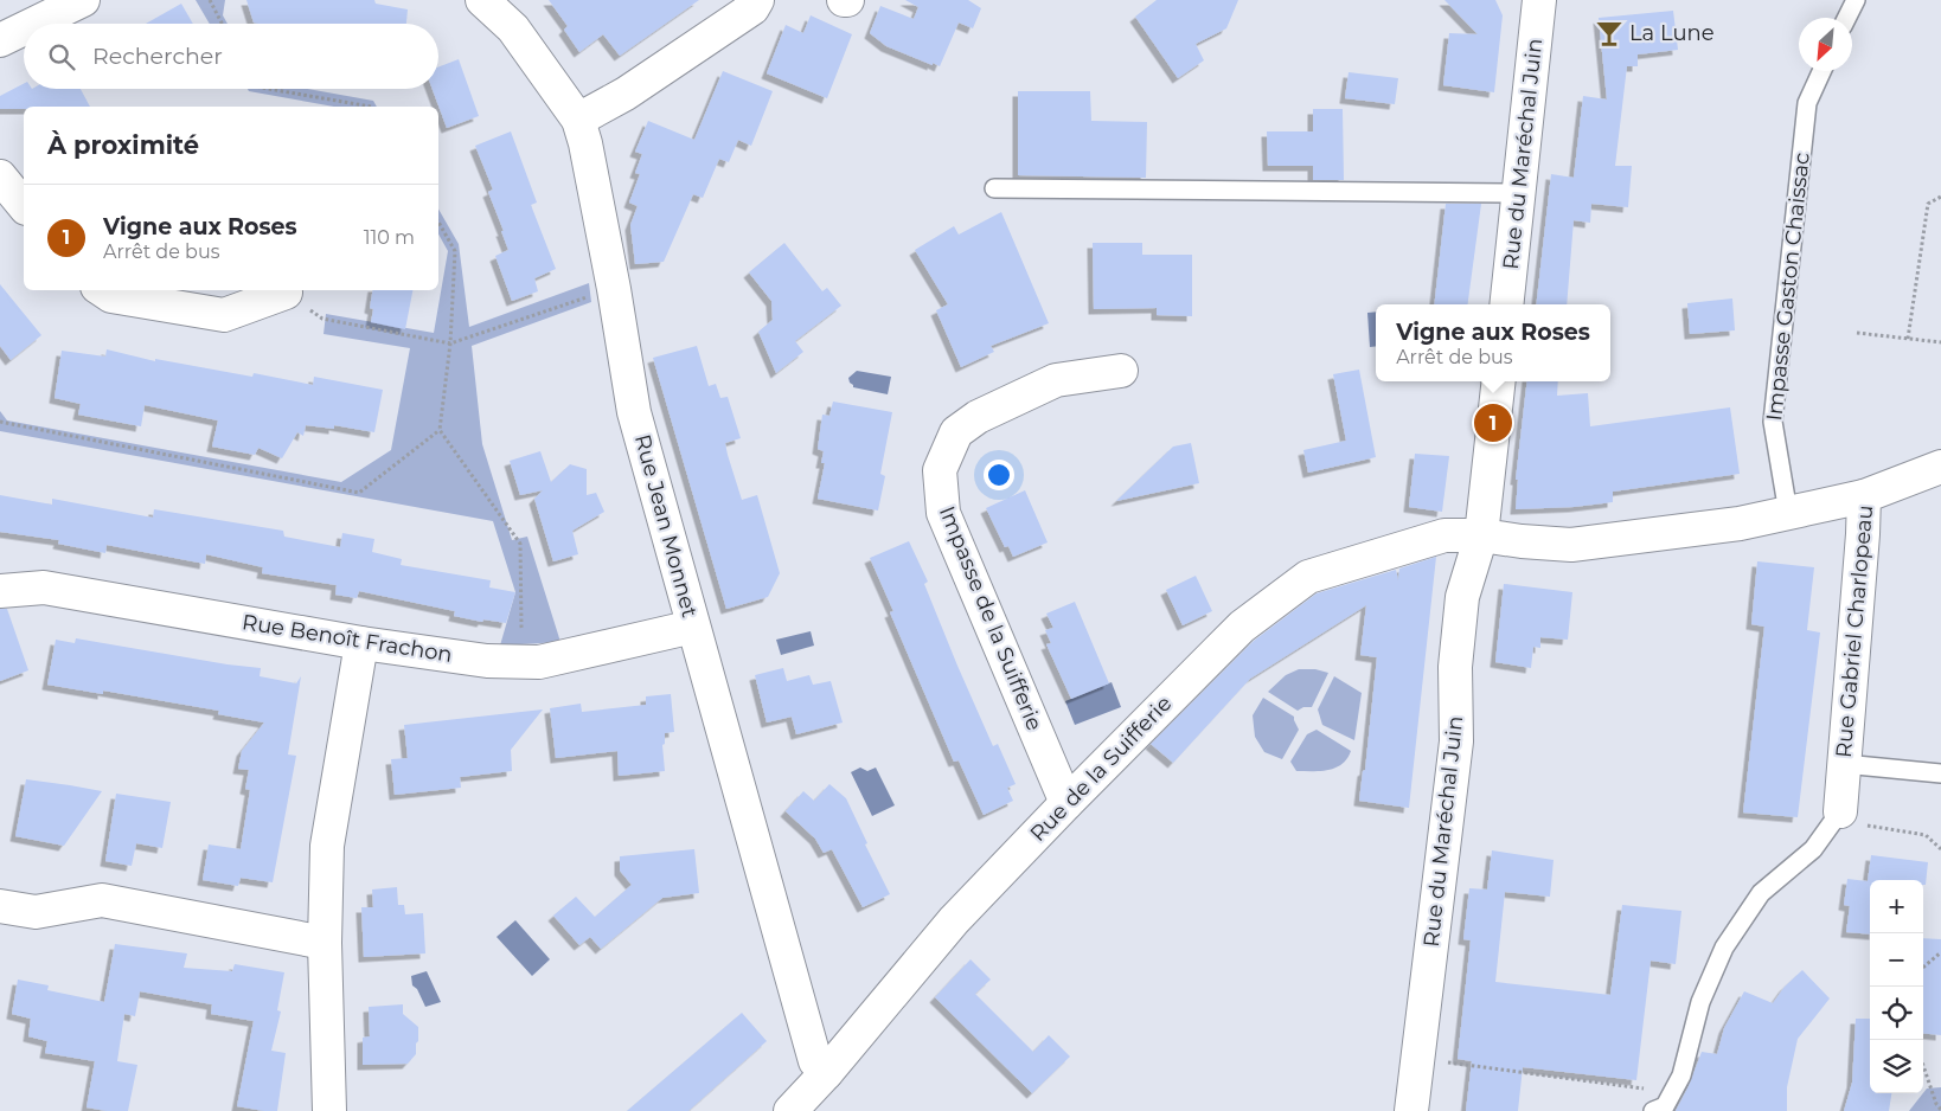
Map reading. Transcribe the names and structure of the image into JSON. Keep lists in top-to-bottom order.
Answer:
{
  "streets": {
    "street": [
      "Rue du Maréchal Juin",
      "Rue Jean Monnet",
      "Impasse de la Suifferie",
      "Rue Gabriel Charlopeau",
      "Rue Benoît Frachon",
      "Rue de la Suifferie"
    ],
    "lane": ["Impasse Gaston Chaissac"]
  },
  "crossings": [
    ["Rue du Maréchal Juin", "Rue de la Suifferie"],
    ["Impasse Gaston Chaissac", "Rue de la Suifferie"],
    ["Rue Jean Monnet", "Rue Benoît Frachon"],
    ["Rue Jean Monnet", "Rue de la Suifferie"],
    ["Impasse de la Suifferie", "Rue de la Suifferie"],
    ["Rue Gabriel Charlopeau", "Rue de la Suifferie"]
  ],
  "places": {
    "bar": ["La Lune"]
  },
  "north": "bottom left",
  "page": {
    "search": "Rechercher",
    "heading": "À proximité",
    "list": [
      {
        "mark": "1",
        "name": "Vigne aux Roses",
        "note": "Arrêt de bus",
        "value": "110 m"
      }
    ],
    "popup": ["Vigne aux Roses", "Arrêt de bus"],
    "pins": "1",
    "map_buttons": ["+", "−"]
  }
}
